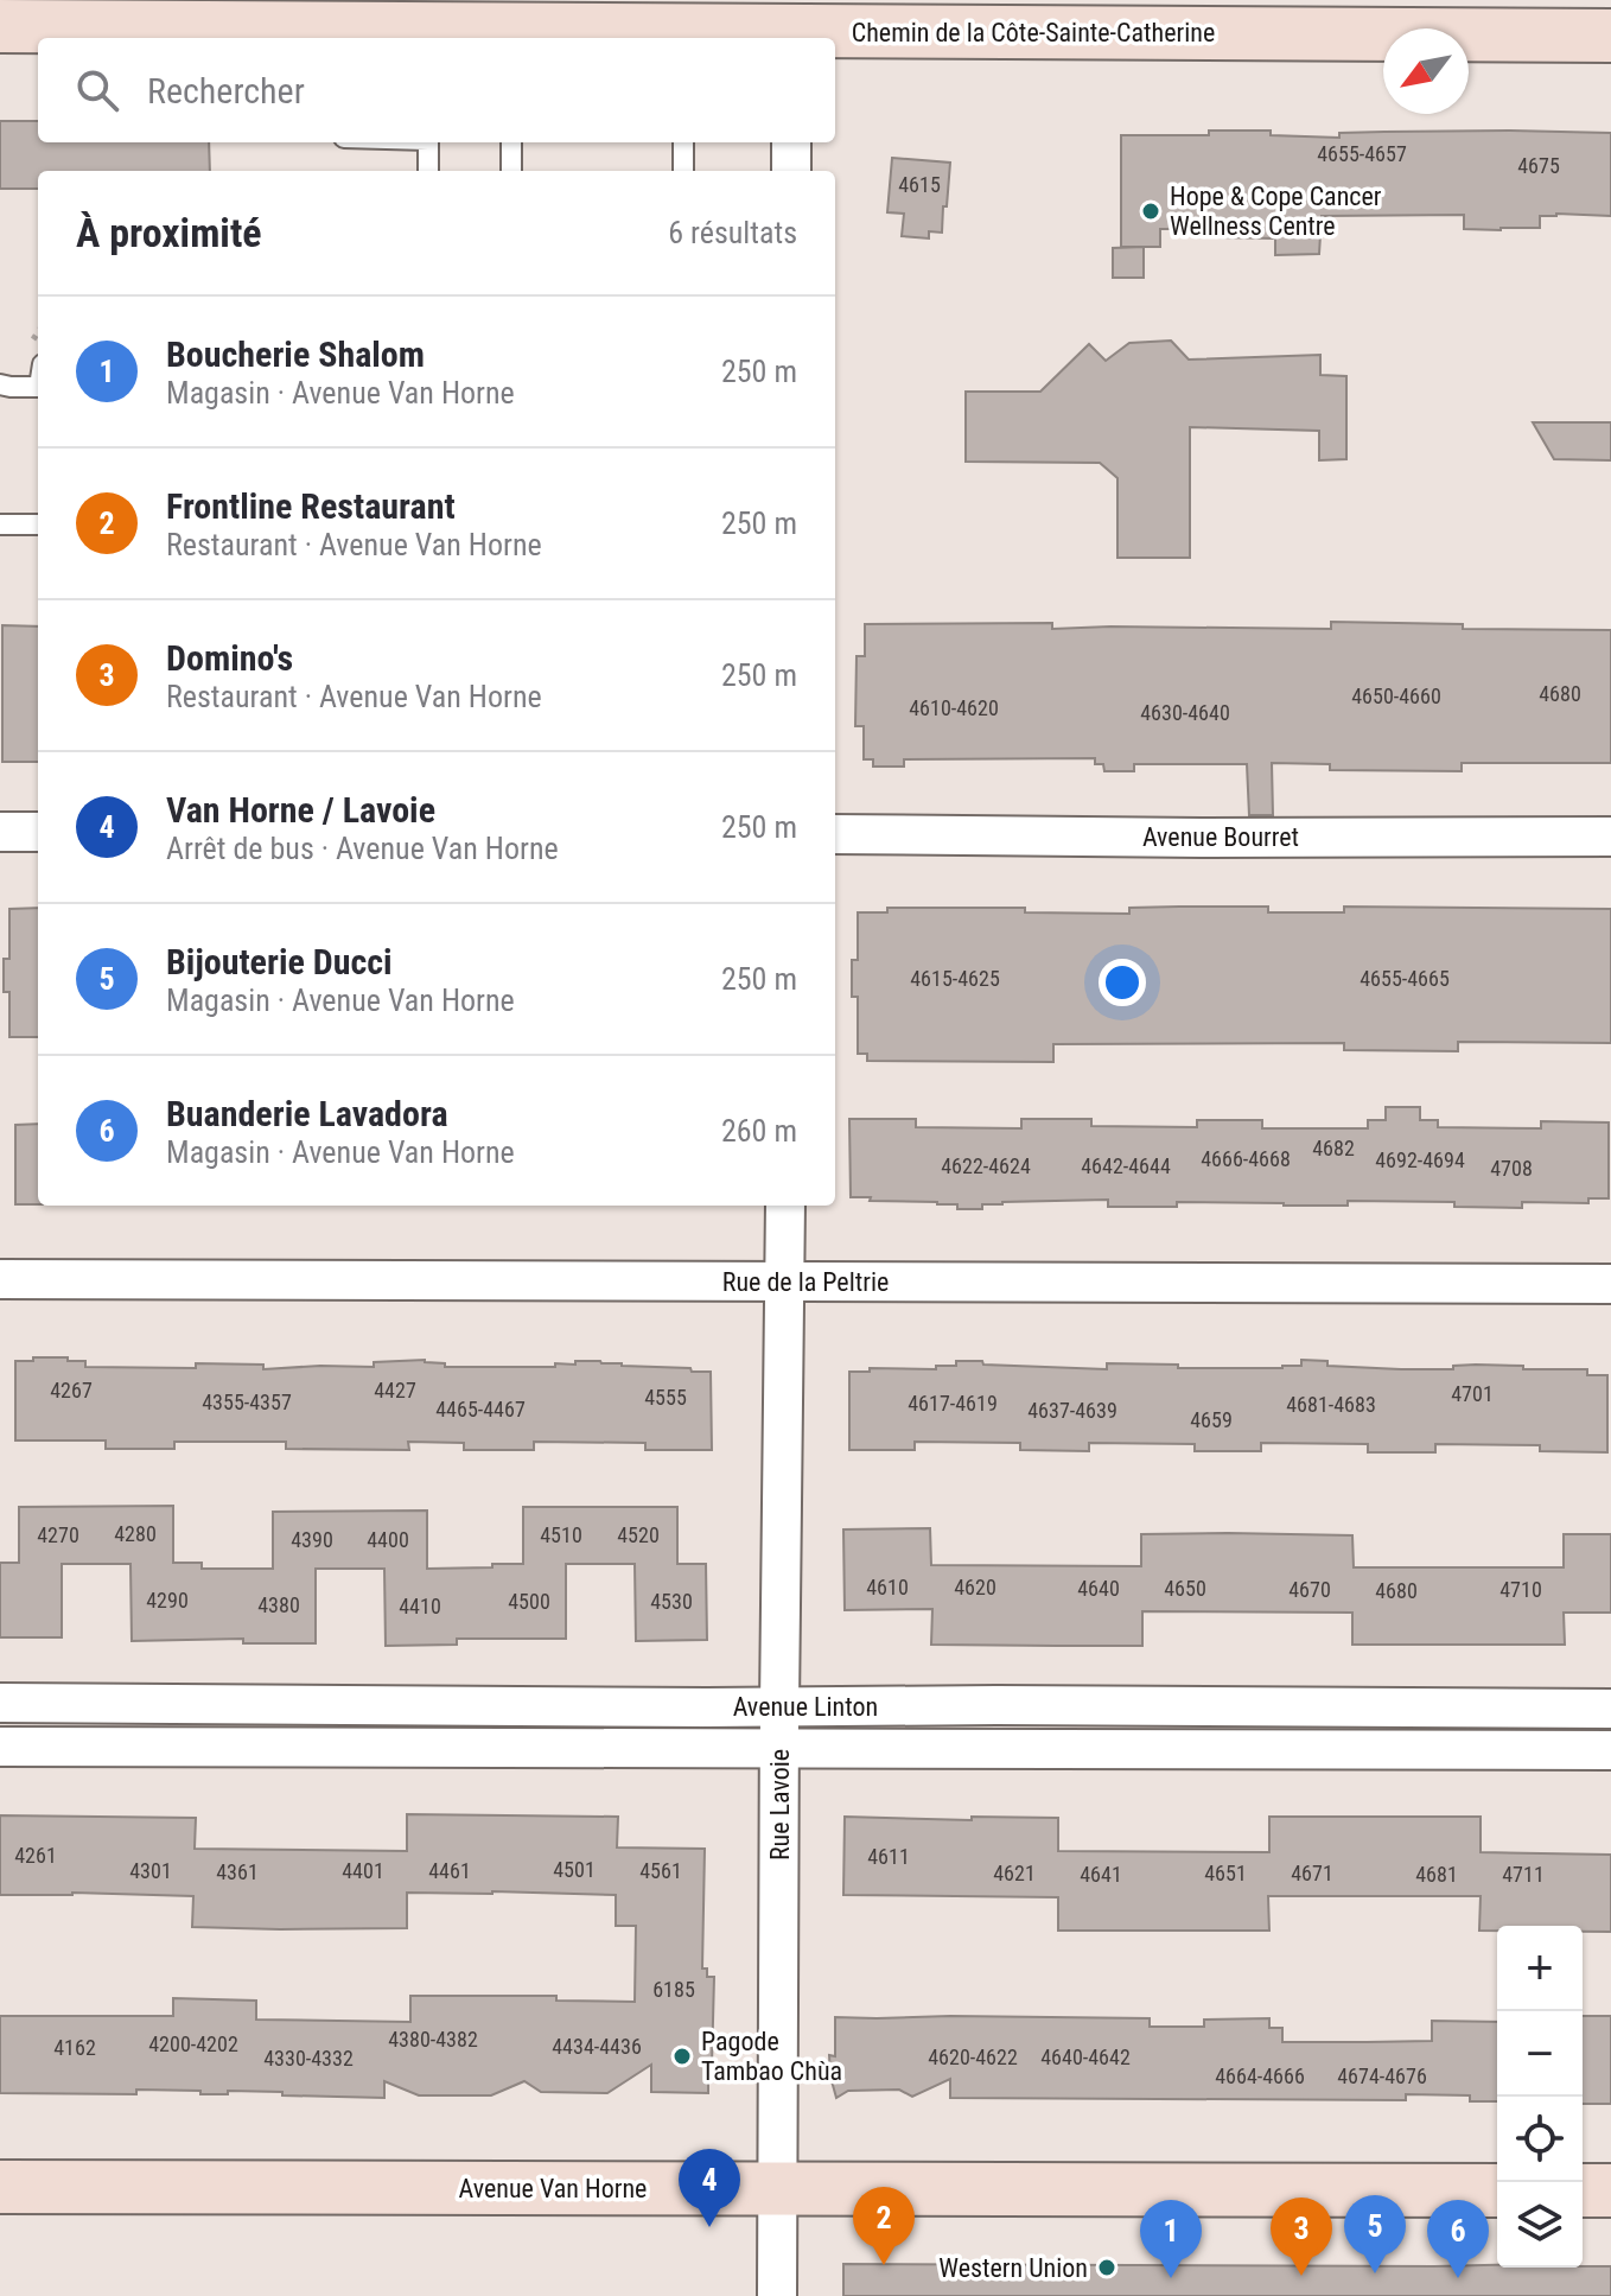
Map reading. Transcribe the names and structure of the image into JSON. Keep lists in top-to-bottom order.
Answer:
{
  "streets": {
    "main road": ["Chemin de la Côte-Sainte-Catherine", "Avenue Van Horne"],
    "street": [
      "Avenue Bourret",
      "Rue de la Peltrie",
      "Avenue Linton",
      "Rue Lavoie"
    ]
  },
  "crossings": [
    ["Rue de la Peltrie", "Rue Lavoie"],
    ["Avenue Linton", "Rue Lavoie"],
    ["Rue Lavoie", "Avenue Van Horne"]
  ],
  "places": ["Hope & Cope Cancer Wellness Centre", "Pagode Tambao Chùa", "Western Union"],
  "house_numbers": [
    "4655-4657",
    "4675",
    "4615",
    "4680",
    "4650-4660",
    "4610-4620",
    "4630-4640",
    "4615-4625",
    "4655-4665",
    "4682",
    "4666-4668",
    "4692-4694",
    "4622-4624",
    "4642-4644",
    "4708",
    "4267",
    "4427",
    "4701",
    "4555",
    "4355-4357",
    "4617-4619",
    "4681-4683",
    "4465-4467",
    "4637-4639",
    "4659",
    "4280",
    "4270",
    "4510",
    "4520",
    "4390",
    "4400",
    "4610",
    "4620",
    "4640",
    "4650",
    "4670",
    "4710",
    "4680",
    "4290",
    "4500",
    "4530",
    "4380",
    "4410",
    "4261",
    "4611",
    "4501",
    "4301",
    "4401",
    "4461",
    "4561",
    "4361",
    "4621",
    "4651",
    "4671",
    "4641",
    "4681",
    "4711",
    "6185",
    "4380-4382",
    "4200-4202",
    "4434-4436",
    "4162",
    "4620-4622",
    "4640-4642",
    "4330-4332",
    "4664-4666",
    "4674-4676"
  ],
  "north": "bottom left",
  "page": {
    "search": "Rechercher",
    "heading": ["À proximité", "6 résultats"],
    "list": [
      {
        "mark": "1",
        "name": "Boucherie Shalom",
        "note": "Magasin · Avenue Van Horne",
        "value": "250 m"
      },
      {
        "mark": "2",
        "name": "Frontline Restaurant",
        "note": "Restaurant · Avenue Van Horne",
        "value": "250 m"
      },
      {
        "mark": "3",
        "name": "Domino's",
        "note": "Restaurant · Avenue Van Horne",
        "value": "250 m"
      },
      {
        "mark": "4",
        "name": "Van Horne / Lavoie",
        "note": "Arrêt de bus · Avenue Van Horne",
        "value": "250 m"
      },
      {
        "mark": "5",
        "name": "Bijouterie Ducci",
        "note": "Magasin · Avenue Van Horne",
        "value": "250 m"
      },
      {
        "mark": "6",
        "name": "Buanderie Lavadora",
        "note": "Magasin · Avenue Van Horne",
        "value": "260 m"
      }
    ],
    "map_buttons": ["+", "−"],
    "pins": [
      "4",
      "2",
      "5",
      "3",
      "1",
      "6"
    ]
  }
}
